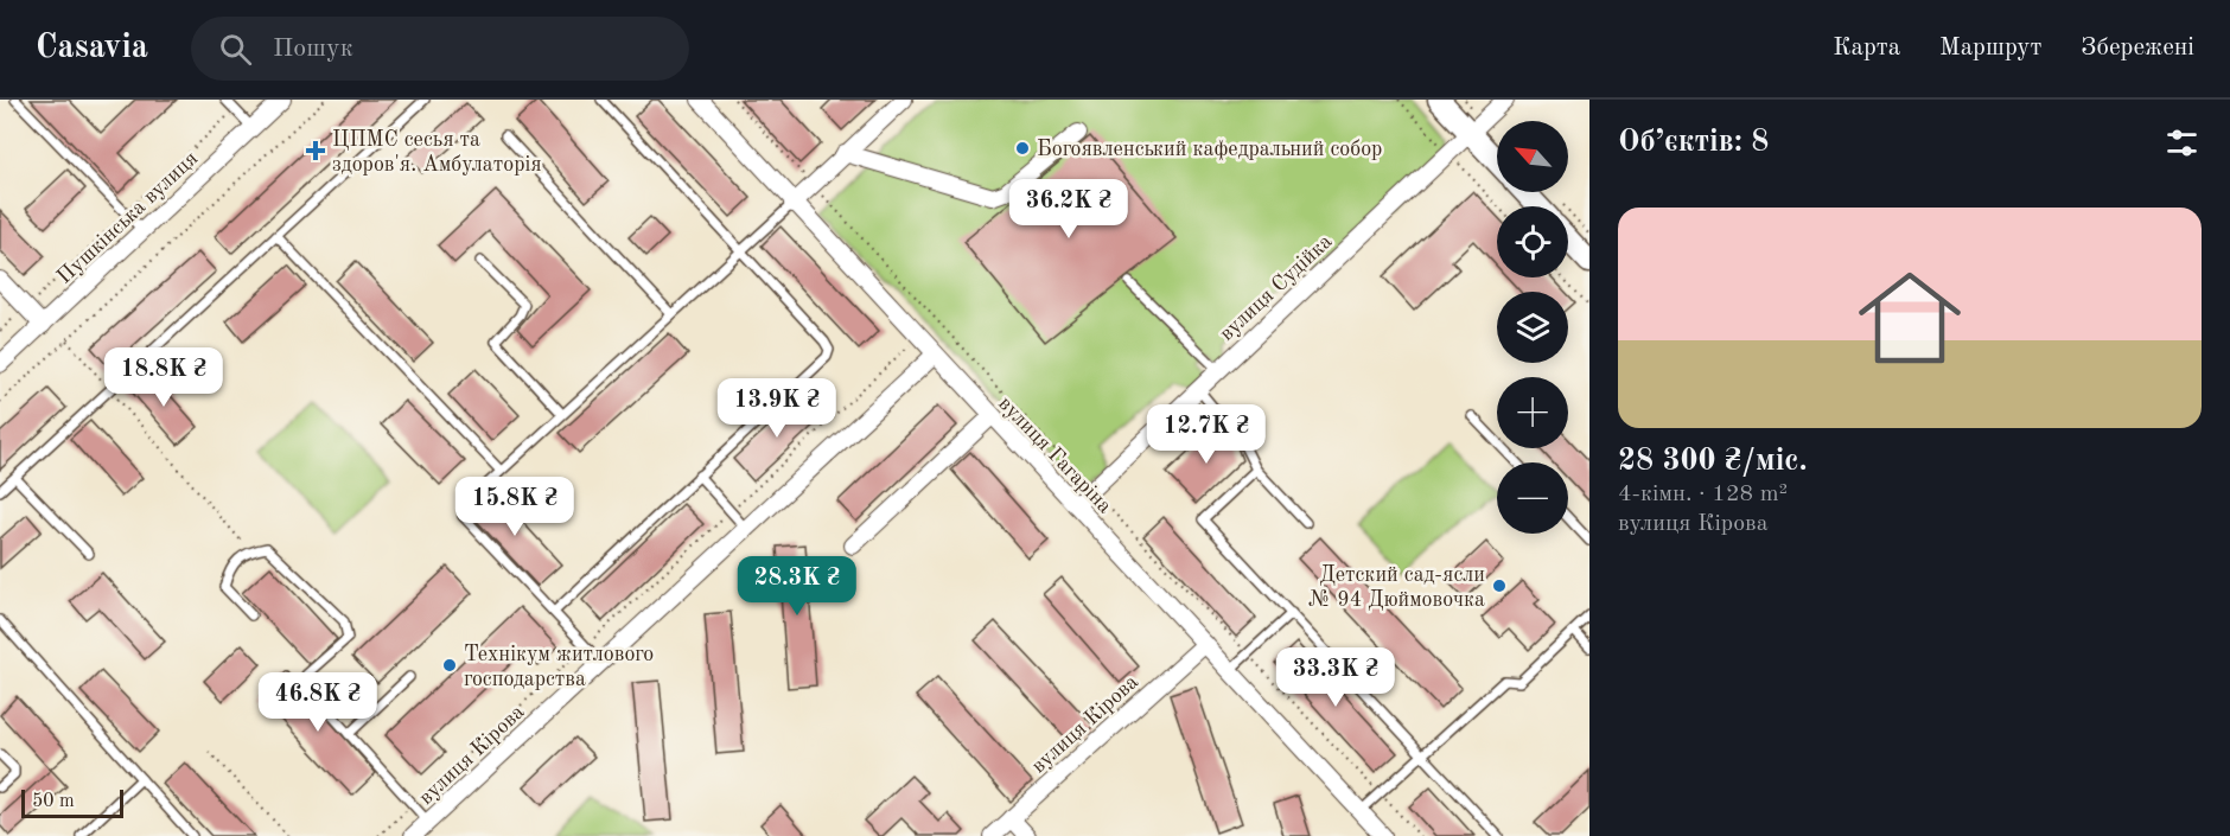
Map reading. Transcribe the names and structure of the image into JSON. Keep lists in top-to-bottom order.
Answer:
{
  "streets": {
    "street": [
      "Пушкінська вулиця",
      "вулиця Судійка",
      "вулиця Гагаріна",
      "вулиця Кірова"
    ]
  },
  "crossings": [
    ["вулиця Судійка", "вулиця Гагаріна"],
    ["вулиця Гагаріна", "вулиця Кірова"]
  ],
  "places": {
    "other": ["Богоявленський кафедральний собор", "Детский сад-ясли № 94 Дюймовочка", "Технікум житлового господарства"],
    "health": ["ЦПМС сесья та здоров'я. Амбулаторія"]
  },
  "scale_bar": "50 m",
  "north": "top left",
  "page": {
    "header": "Casavia",
    "search": "Пошук",
    "nav": ["Карта", "Маршрут", "Збережені"],
    "heading": "Об’єктів: 8",
    "map_buttons": ["+", "−"],
    "price": [
      "36.2K ₴",
      "18.8K ₴",
      "13.9K ₴",
      "12.7K ₴",
      "15.8K ₴",
      "28.3K ₴",
      "33.3K ₴",
      "46.8K ₴"
    ],
    "list": [
      {
        "name": "28 300 ₴/міс.",
        "note": "4-кімн. · 128 m² · вулиця Кірова"
      }
    ],
    "scale": "50 m"
  }
}
